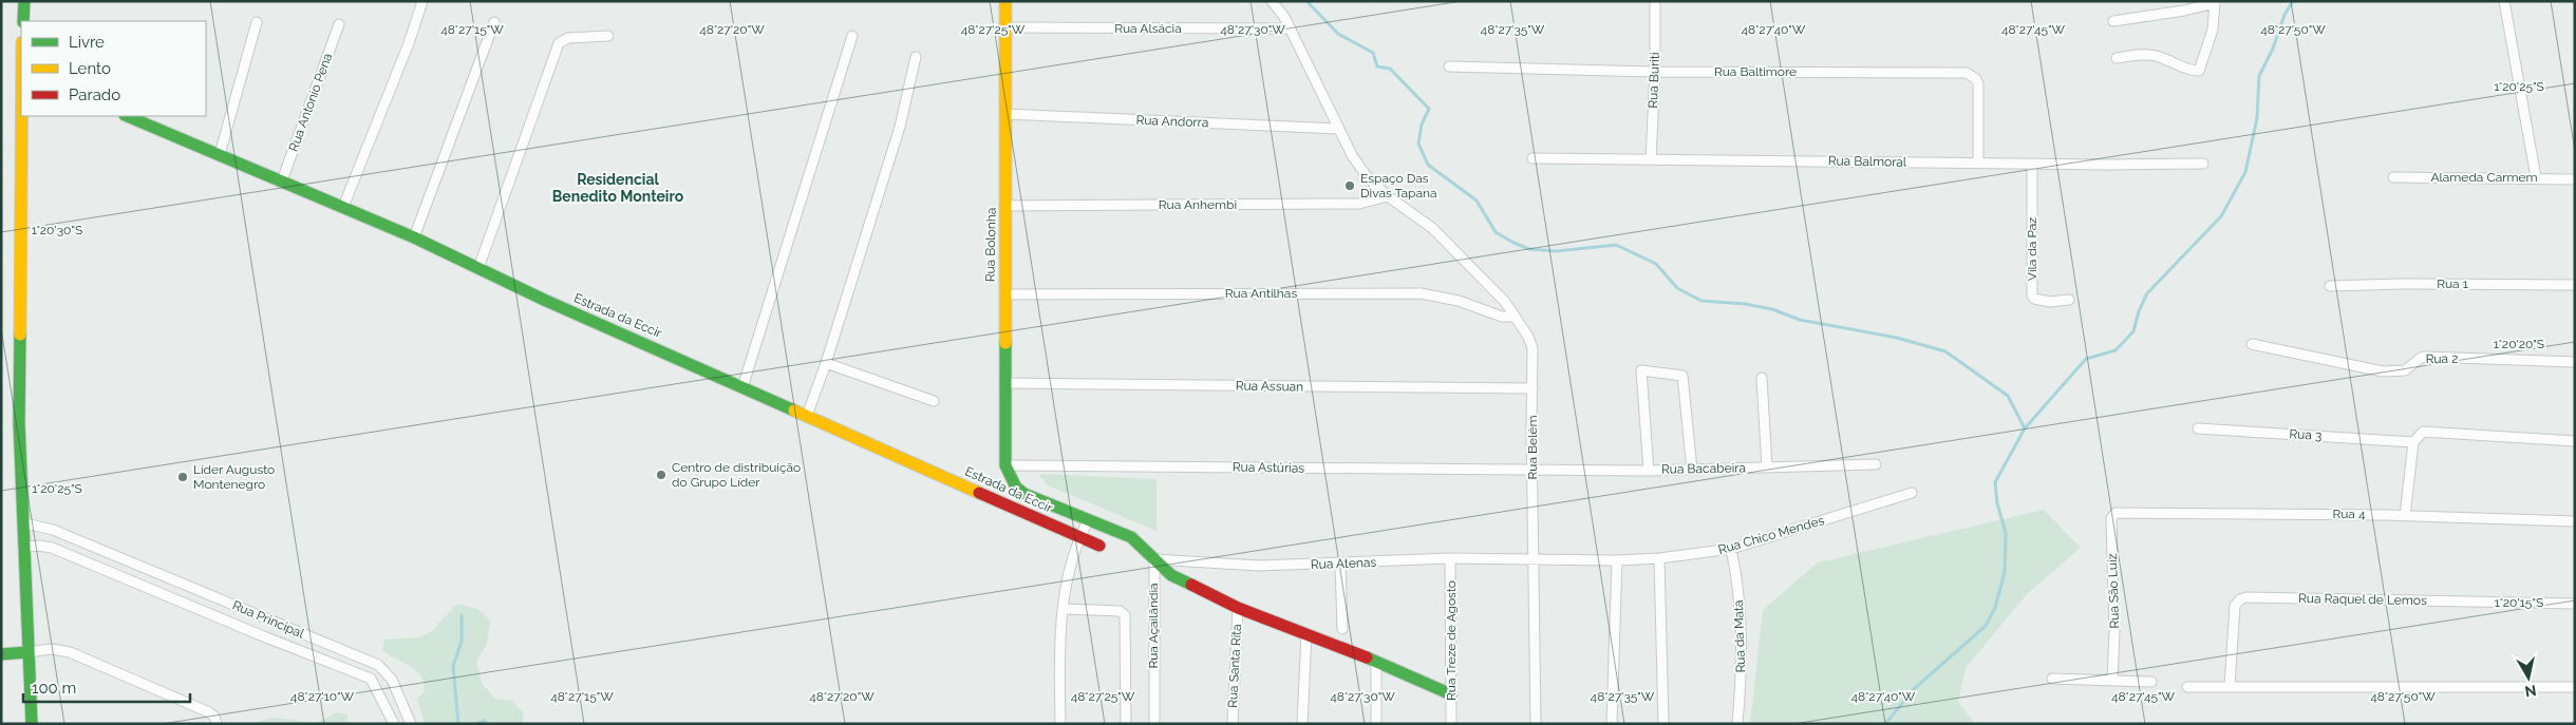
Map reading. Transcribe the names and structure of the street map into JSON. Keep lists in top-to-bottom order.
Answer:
{
  "streets": {
    "street": [
      "Rua Alsácia",
      "Rua Baltimore",
      "Rua Buriti",
      "Rua Antonio Pena",
      "Rua Andorra",
      "Rua Balmoral",
      "Alameda Carmem",
      "Rua Anhembi",
      "Rua Bolonha",
      "Vila da Paz",
      "Rua 1",
      "Rua Antilhas",
      "Estrada da Eccir",
      "Rua 2",
      "Rua Assuan",
      "Rua 3",
      "Rua Belém",
      "Rua Astúrias",
      "Rua Bacabeira",
      "Rua 4",
      "Rua Chico Mendes",
      "Rua Atenas",
      "Rua São Luíz",
      "Rua Raquel de Lemos",
      "Rua Principal",
      "Rua Açailândia",
      "Rua da Mata",
      "Rua Treze de Agosto",
      "Rua Santa Rita"
    ]
  },
  "crossings": [
    ["Rua Alsácia", "Rua Bolonha"],
    ["Rua Baltimore", "Rua Buriti"],
    ["Rua Baltimore", "Rua Balmoral"],
    ["Rua Buriti", "Rua Balmoral"],
    ["Rua Antonio Pena", "Estrada da Eccir"],
    ["Rua Andorra", "Rua Bolonha"],
    ["Rua Balmoral", "Vila da Paz"],
    ["Rua Anhembi", "Rua Bolonha"],
    ["Rua Bolonha", "Rua Antilhas"],
    ["Rua Bolonha", "Estrada da Eccir"],
    ["Rua Bolonha", "Rua Assuan"],
    ["Rua Bolonha", "Rua Astúrias"],
    ["Rua Antilhas", "Rua Belém"],
    ["Estrada da Eccir", "Rua Atenas"],
    ["Estrada da Eccir", "Rua Açailândia"],
    ["Estrada da Eccir", "Rua Treze de Agosto"],
    ["Estrada da Eccir", "Rua Santa Rita"],
    ["Rua Assuan", "Rua Belém"],
    ["Rua Belém", "Rua Astúrias"],
    ["Rua Belém", "Rua Bacabeira"],
    ["Rua Belém", "Rua Chico Mendes"],
    ["Rua Belém", "Rua Atenas"],
    ["Rua Astúrias", "Rua Bacabeira"],
    ["Rua 4", "Rua São Luíz"],
    ["Rua Chico Mendes", "Rua Atenas"],
    ["Rua Chico Mendes", "Rua da Mata"],
    ["Rua Atenas", "Rua Açailândia"],
    ["Rua Atenas", "Rua Treze de Agosto"]
  ],
  "districts": ["Residencial Benedito Monteiro"],
  "places": ["Espaço Das Divas Tapana", "Centro de distribuição do Grupo Líder", "Líder Augusto Montenegro"],
  "legend": ["Livre", "Lento", "Parado"],
  "scale_bar": "100 m",
  "north": "bottom",
  "coordinates": [
    "48°27'15\"W",
    "48°27'20\"W",
    "48°27'25\"W",
    "48°27'30\"W",
    "48°27'35\"W",
    "48°27'40\"W",
    "48°27'45\"W",
    "48°27'50\"W",
    "1°20'25\"S",
    "1°20'30\"S",
    "1°20'20\"S",
    "1°20'15\"S",
    "48°27'10\"W"
  ]
}
